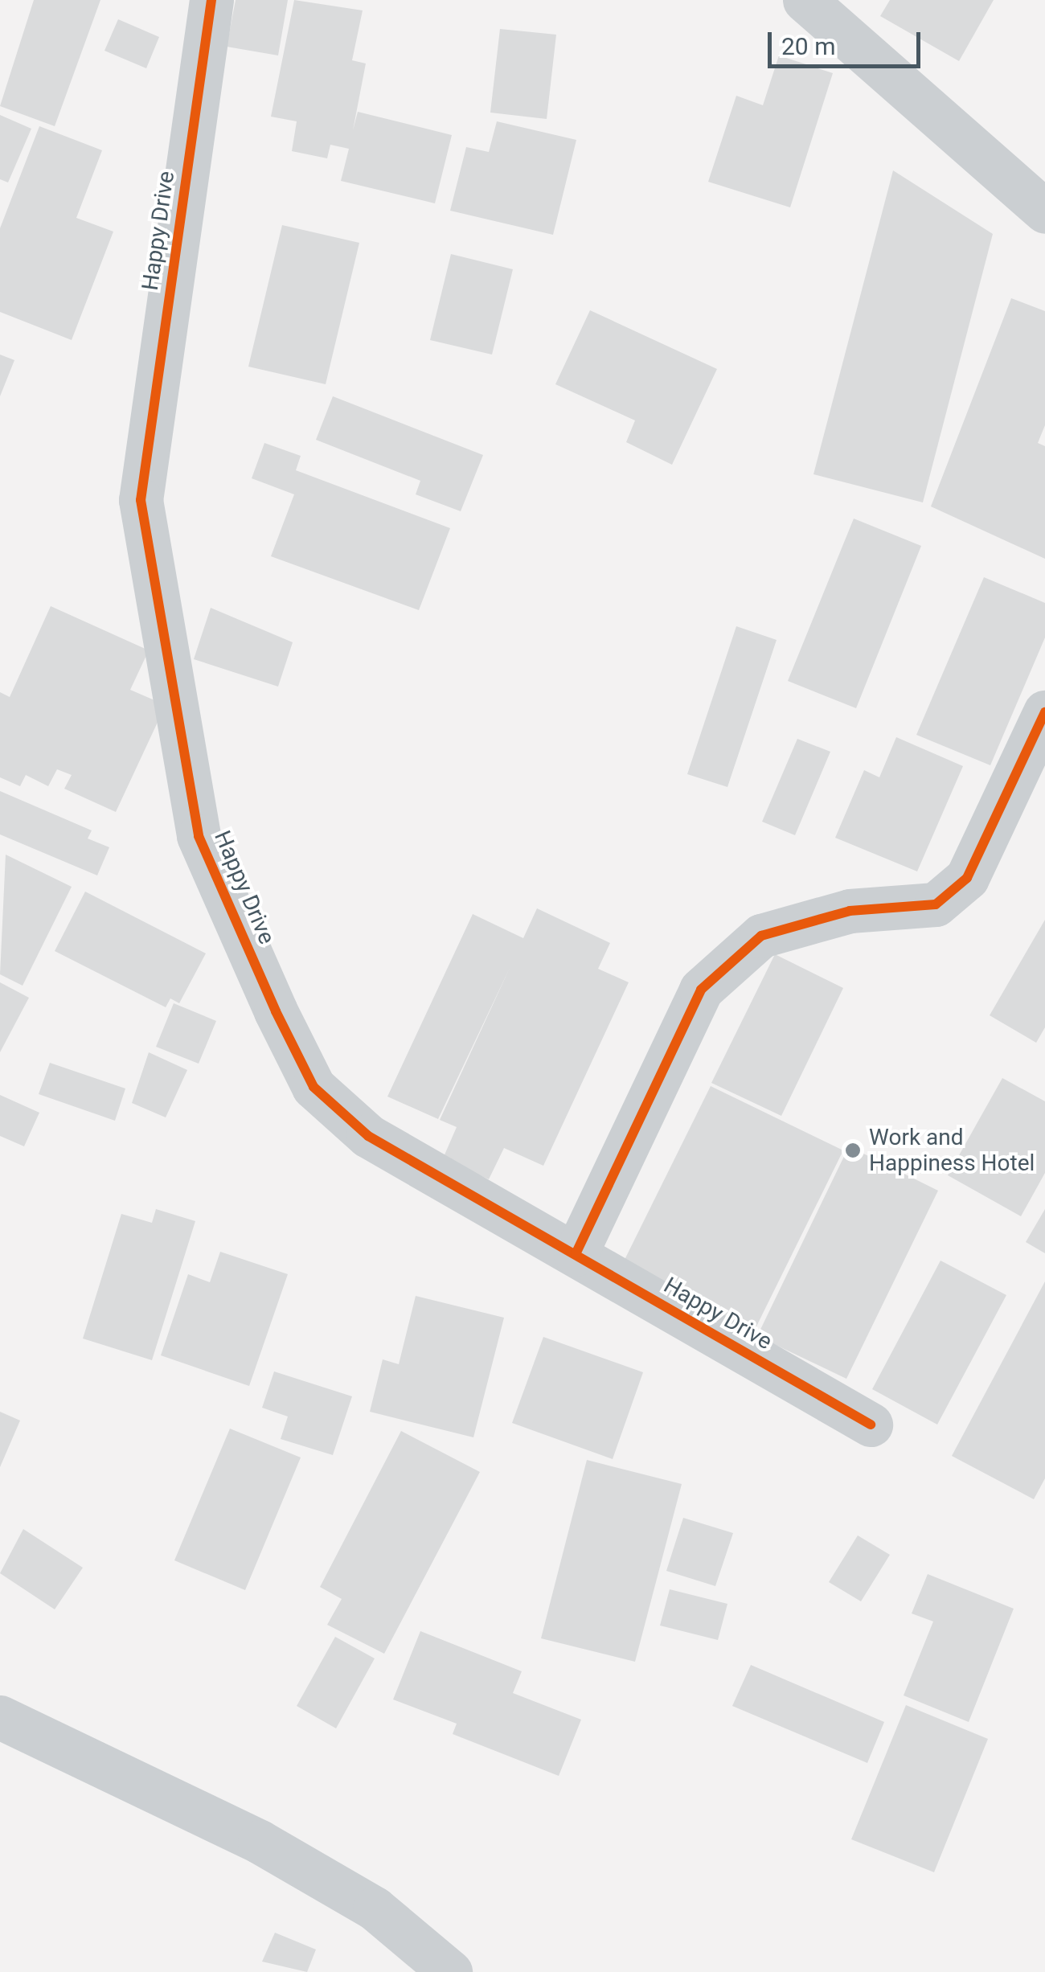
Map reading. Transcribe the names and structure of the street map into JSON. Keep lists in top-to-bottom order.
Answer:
{
  "streets": {
    "street": ["Happy Drive"]
  },
  "places": ["Work and Happiness Hotel"],
  "scale_bar": "20 m"
}
